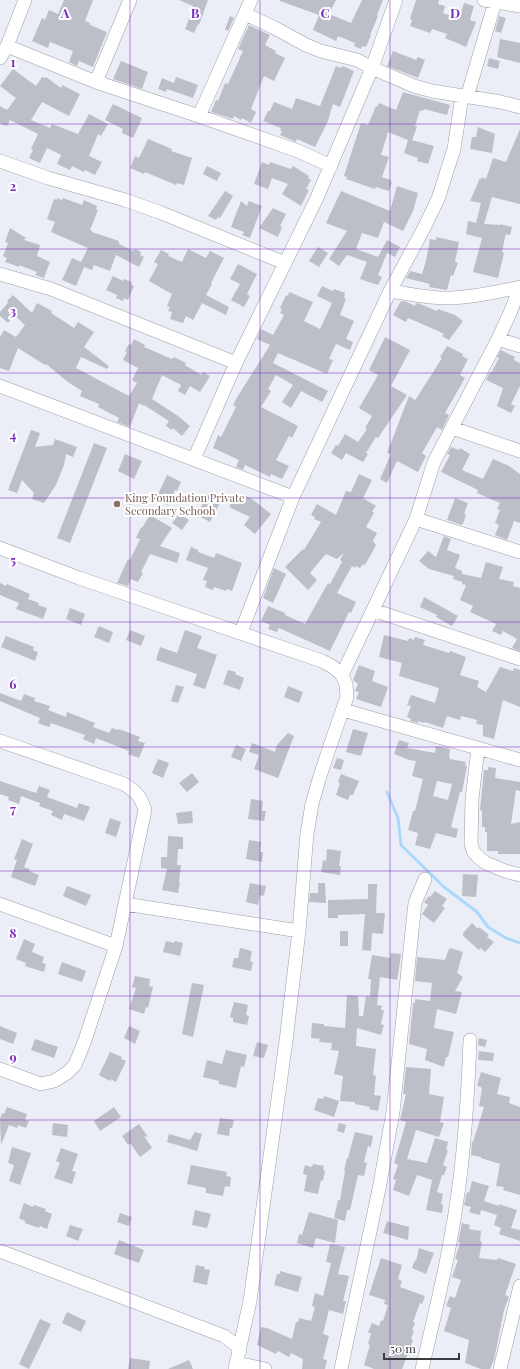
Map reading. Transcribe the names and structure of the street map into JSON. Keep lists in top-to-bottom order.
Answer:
{
  "places": ["King Foundation Private Secondary Schooh"],
  "scale_bar": "50 m",
  "grid": {
    "columns": [
      "A",
      "B",
      "C",
      "D"
    ],
    "rows": [
      "1",
      "2",
      "3",
      "4",
      "5",
      "6",
      "7",
      "8",
      "9"
    ]
  }
}
